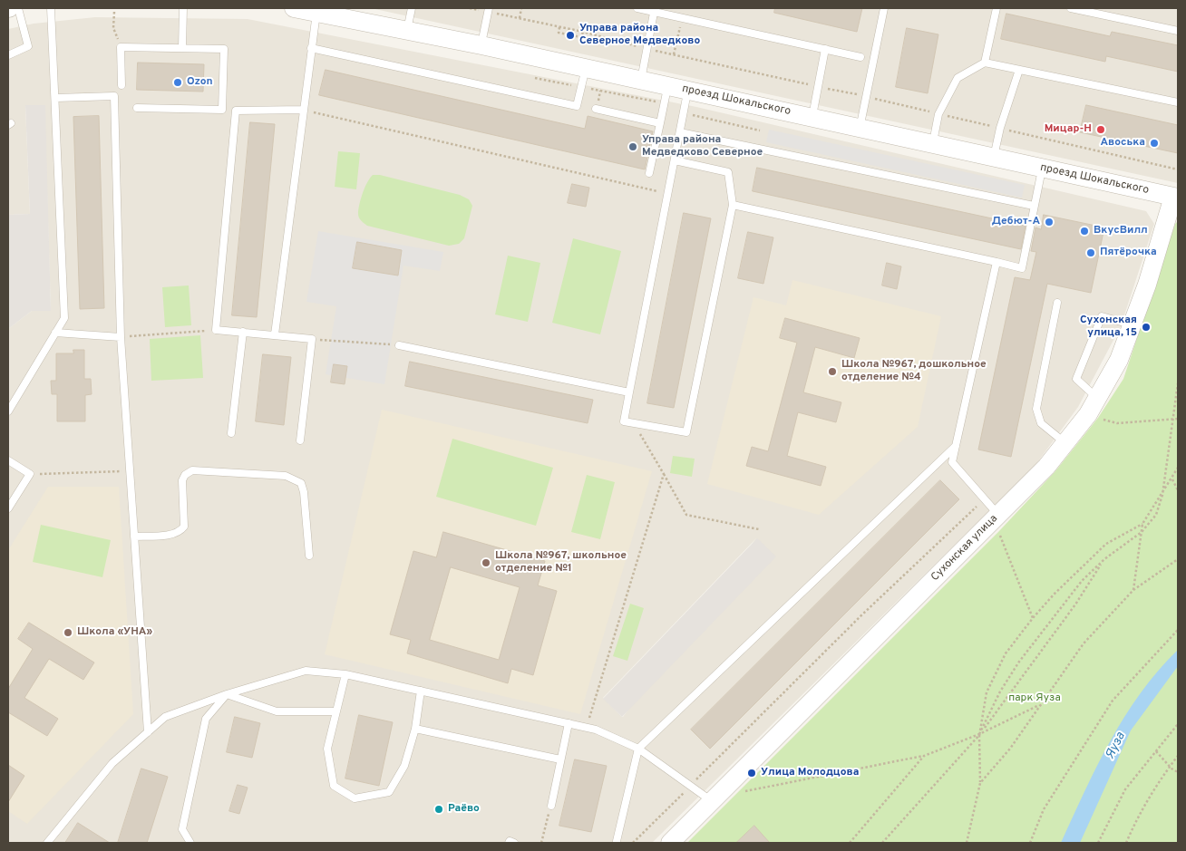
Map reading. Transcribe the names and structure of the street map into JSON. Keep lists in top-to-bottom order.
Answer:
{
  "streets": {
    "street": ["проезд Шокальского", "Сухонская улица"]
  },
  "crossings": [
    ["проезд Шокальского", "Сухонская улица"]
  ],
  "water": ["Яуза"],
  "parks": ["парк Яуза"],
  "places": [
    "Управа района Северное Медведково",
    "Ozon",
    "Мицар-Н",
    "Авоська",
    "Управа района Медведково Северное",
    "Дебют-А",
    "ВкусВилл",
    "Пятёрочка",
    "Сухонская улица, 15",
    "Школа №967, дошкольное отделение №4",
    "Школа №967, школьное отделение №1",
    "Школа «УНА»",
    "Улица Молодцова",
    "Раёво"
  ]
}
